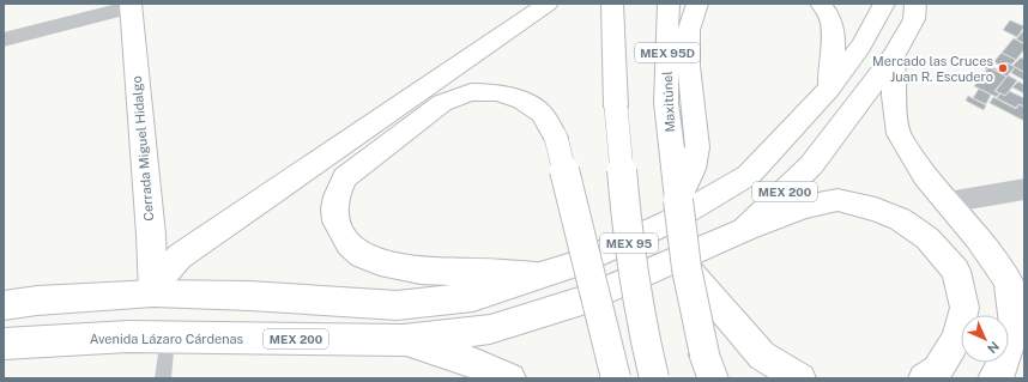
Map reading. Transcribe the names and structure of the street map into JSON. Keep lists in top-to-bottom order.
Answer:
{
  "streets": {
    "main road": [
      "MEX 95D",
      "Maxitúnel",
      "Cerrada Miguel Hidalgo",
      "MEX 200",
      "MEX 95",
      "Avenida Lázaro Cárdenas"
    ]
  },
  "crossings": [
    ["Cerrada Miguel Hidalgo", "MEX 200"],
    ["MEX 200", "Avenida Lázaro Cárdenas"]
  ],
  "places": ["Mercado las Cruces Juan R. Escudero"],
  "north": "bottom right"
}
